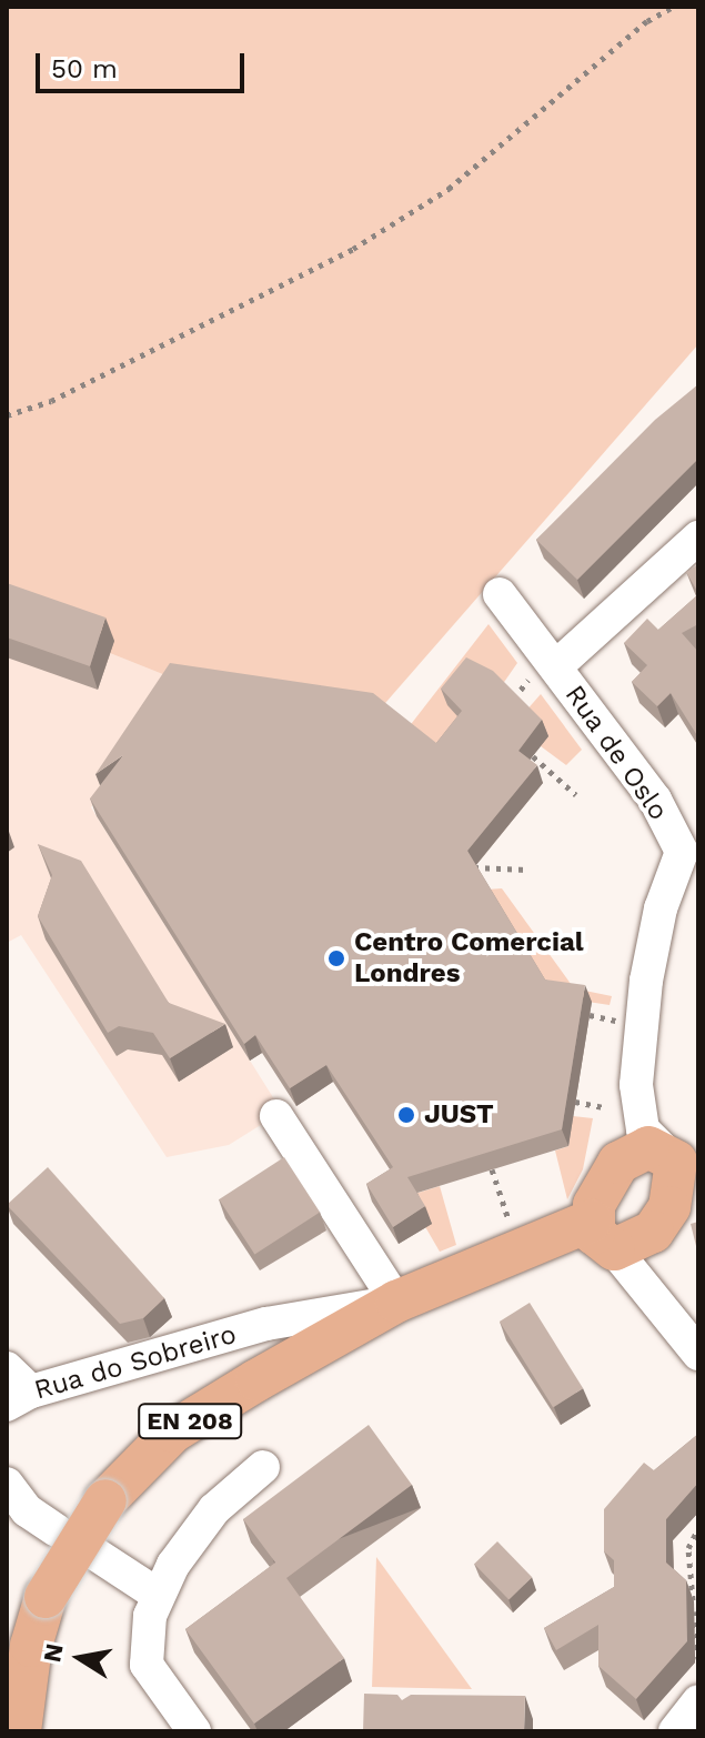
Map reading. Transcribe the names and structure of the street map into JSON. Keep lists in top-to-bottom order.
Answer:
{
  "streets": {
    "main road": ["Rua do Sobreiro", "EN 208"],
    "street": ["Rua de Oslo"]
  },
  "crossings": [
    ["Rua do Sobreiro", "EN 208"]
  ],
  "places": ["Centro Comercial Londres", "JUST"],
  "scale_bar": "50 m",
  "north": "left"
}
